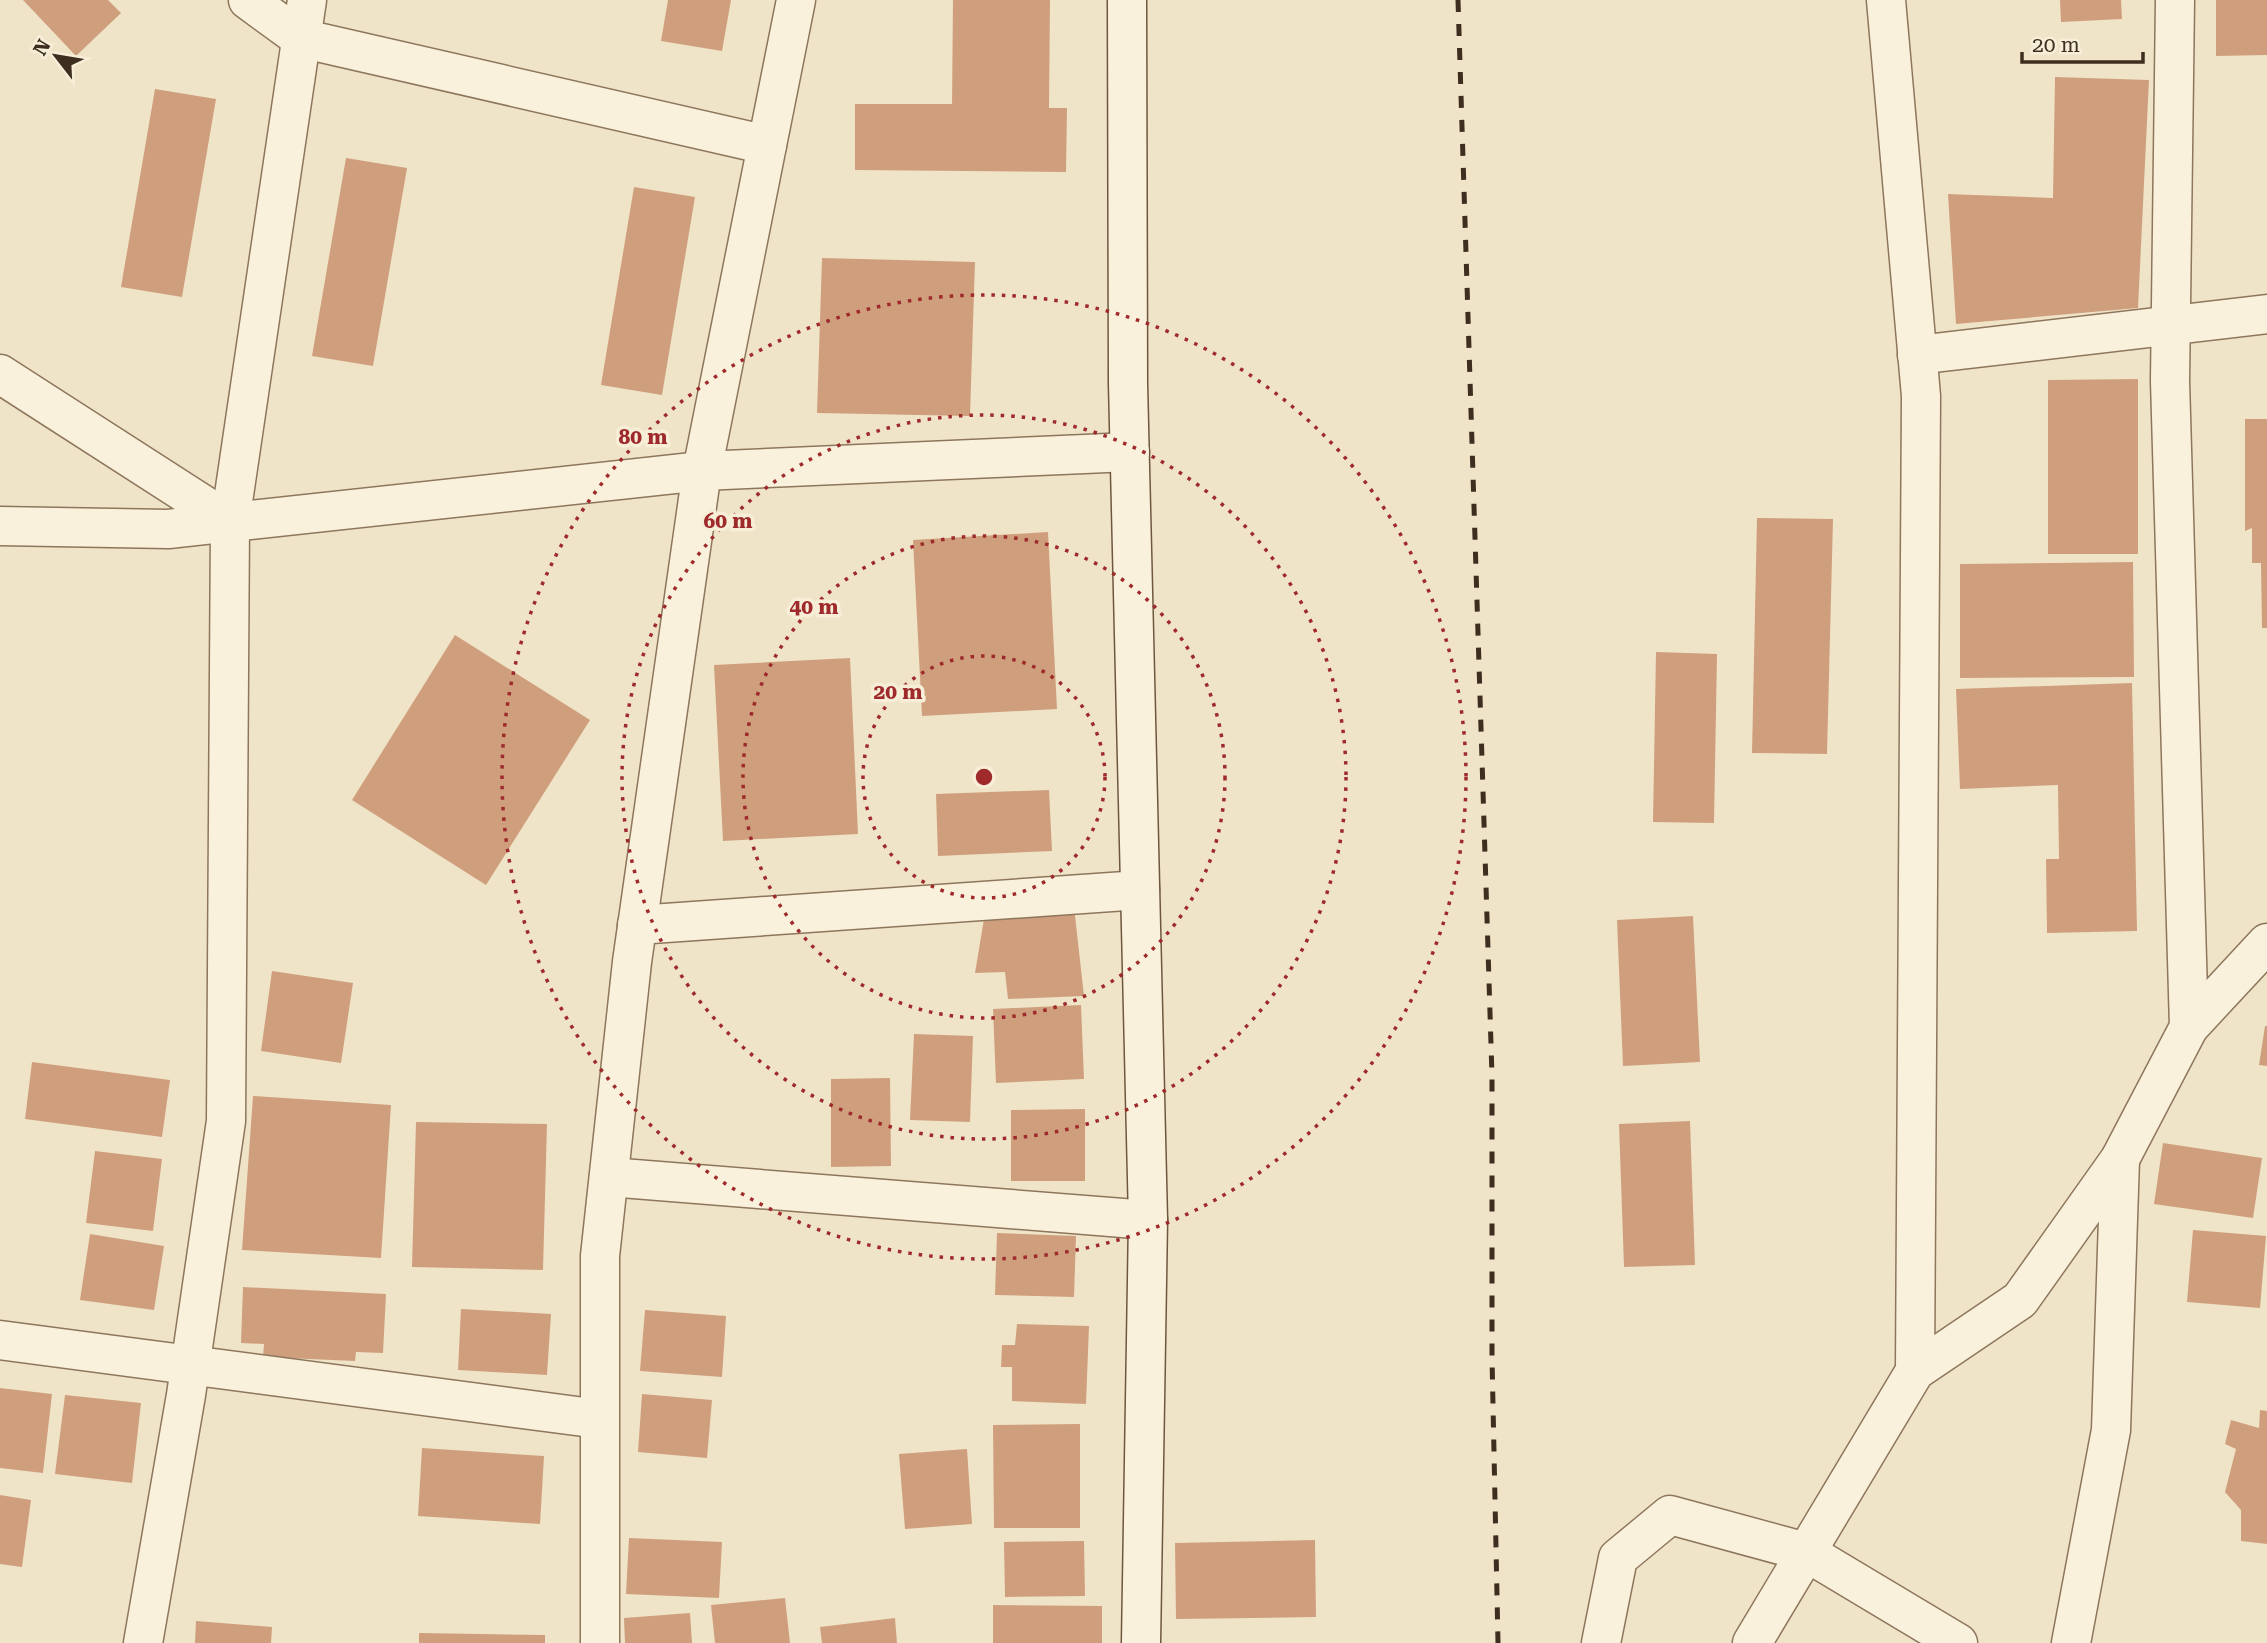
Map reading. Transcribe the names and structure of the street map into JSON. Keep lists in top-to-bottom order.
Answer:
{
  "scale_bar": "20 m",
  "north": "top left",
  "rings": [
    "80 m",
    "60 m",
    "40 m",
    "20 m"
  ]
}
